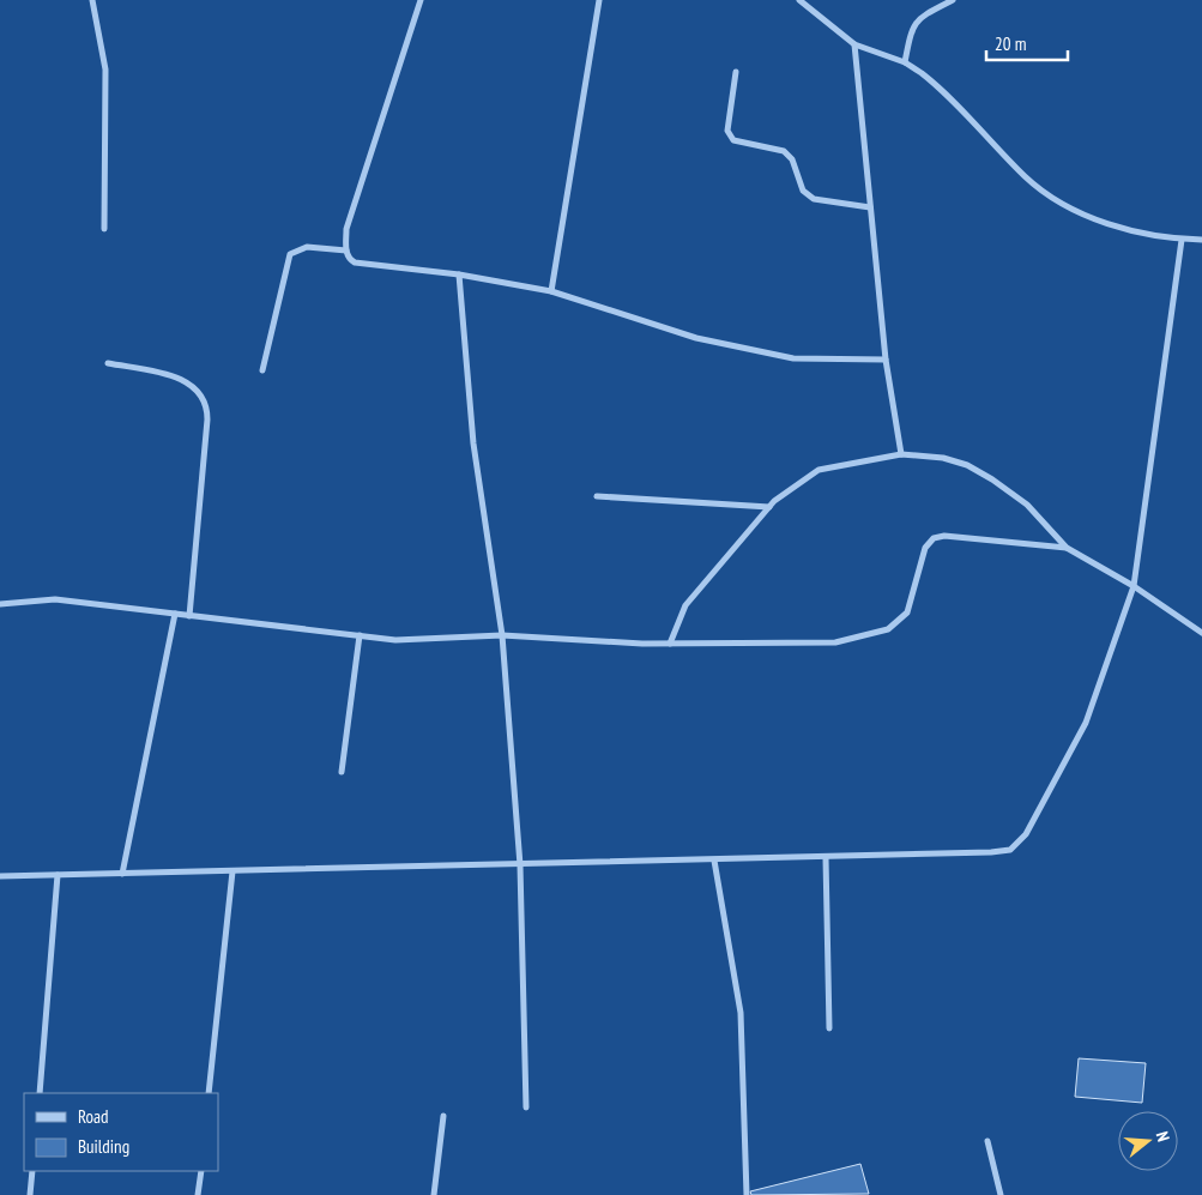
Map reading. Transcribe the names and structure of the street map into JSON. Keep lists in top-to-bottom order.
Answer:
{
  "legend": ["Road", "Building"],
  "scale_bar": "20 m",
  "north": "right"
}
